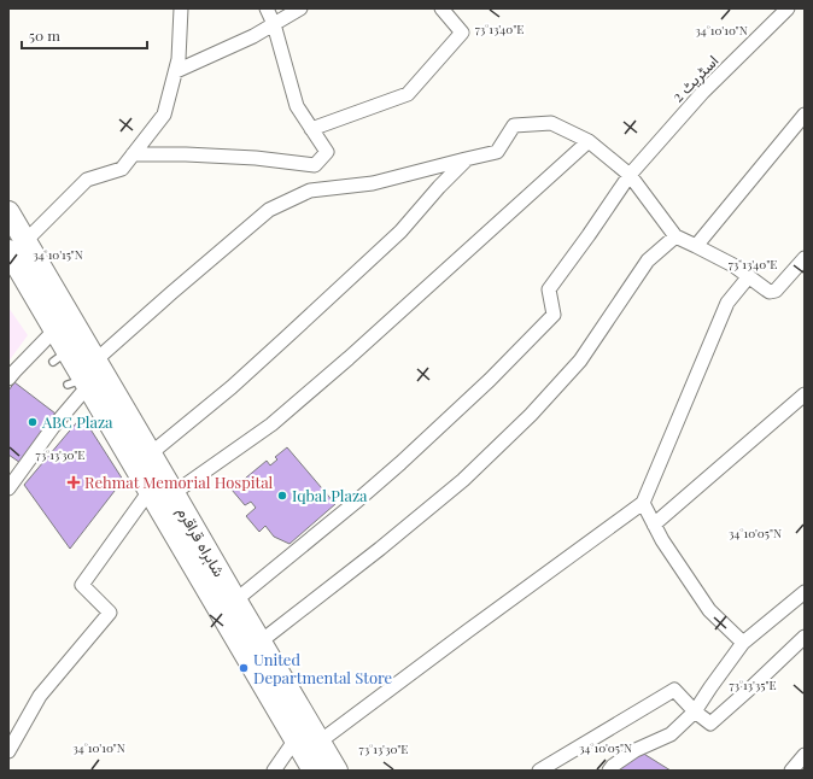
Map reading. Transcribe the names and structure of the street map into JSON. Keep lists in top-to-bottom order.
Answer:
{
  "streets": {
    "highway": ["شاہراہ قراقرم"],
    "street": ["اسٹریٹ 2"]
  },
  "crossings": [
    ["اسٹریٹ 2", "شاہراہ قراقرم"]
  ],
  "places": {
    "other": ["ABC Plaza", "Iqbal Plaza", "United Departmental Store"],
    "health": ["Rehmat Memorial Hospital"]
  },
  "scale_bar": "50 m",
  "coordinates": [
    "73°13'40\"E",
    "34°10'10\"N",
    "34°10'15\"N",
    "73°13'30\"E",
    "34°10'05\"N",
    "73°13'35\"E"
  ]
}
